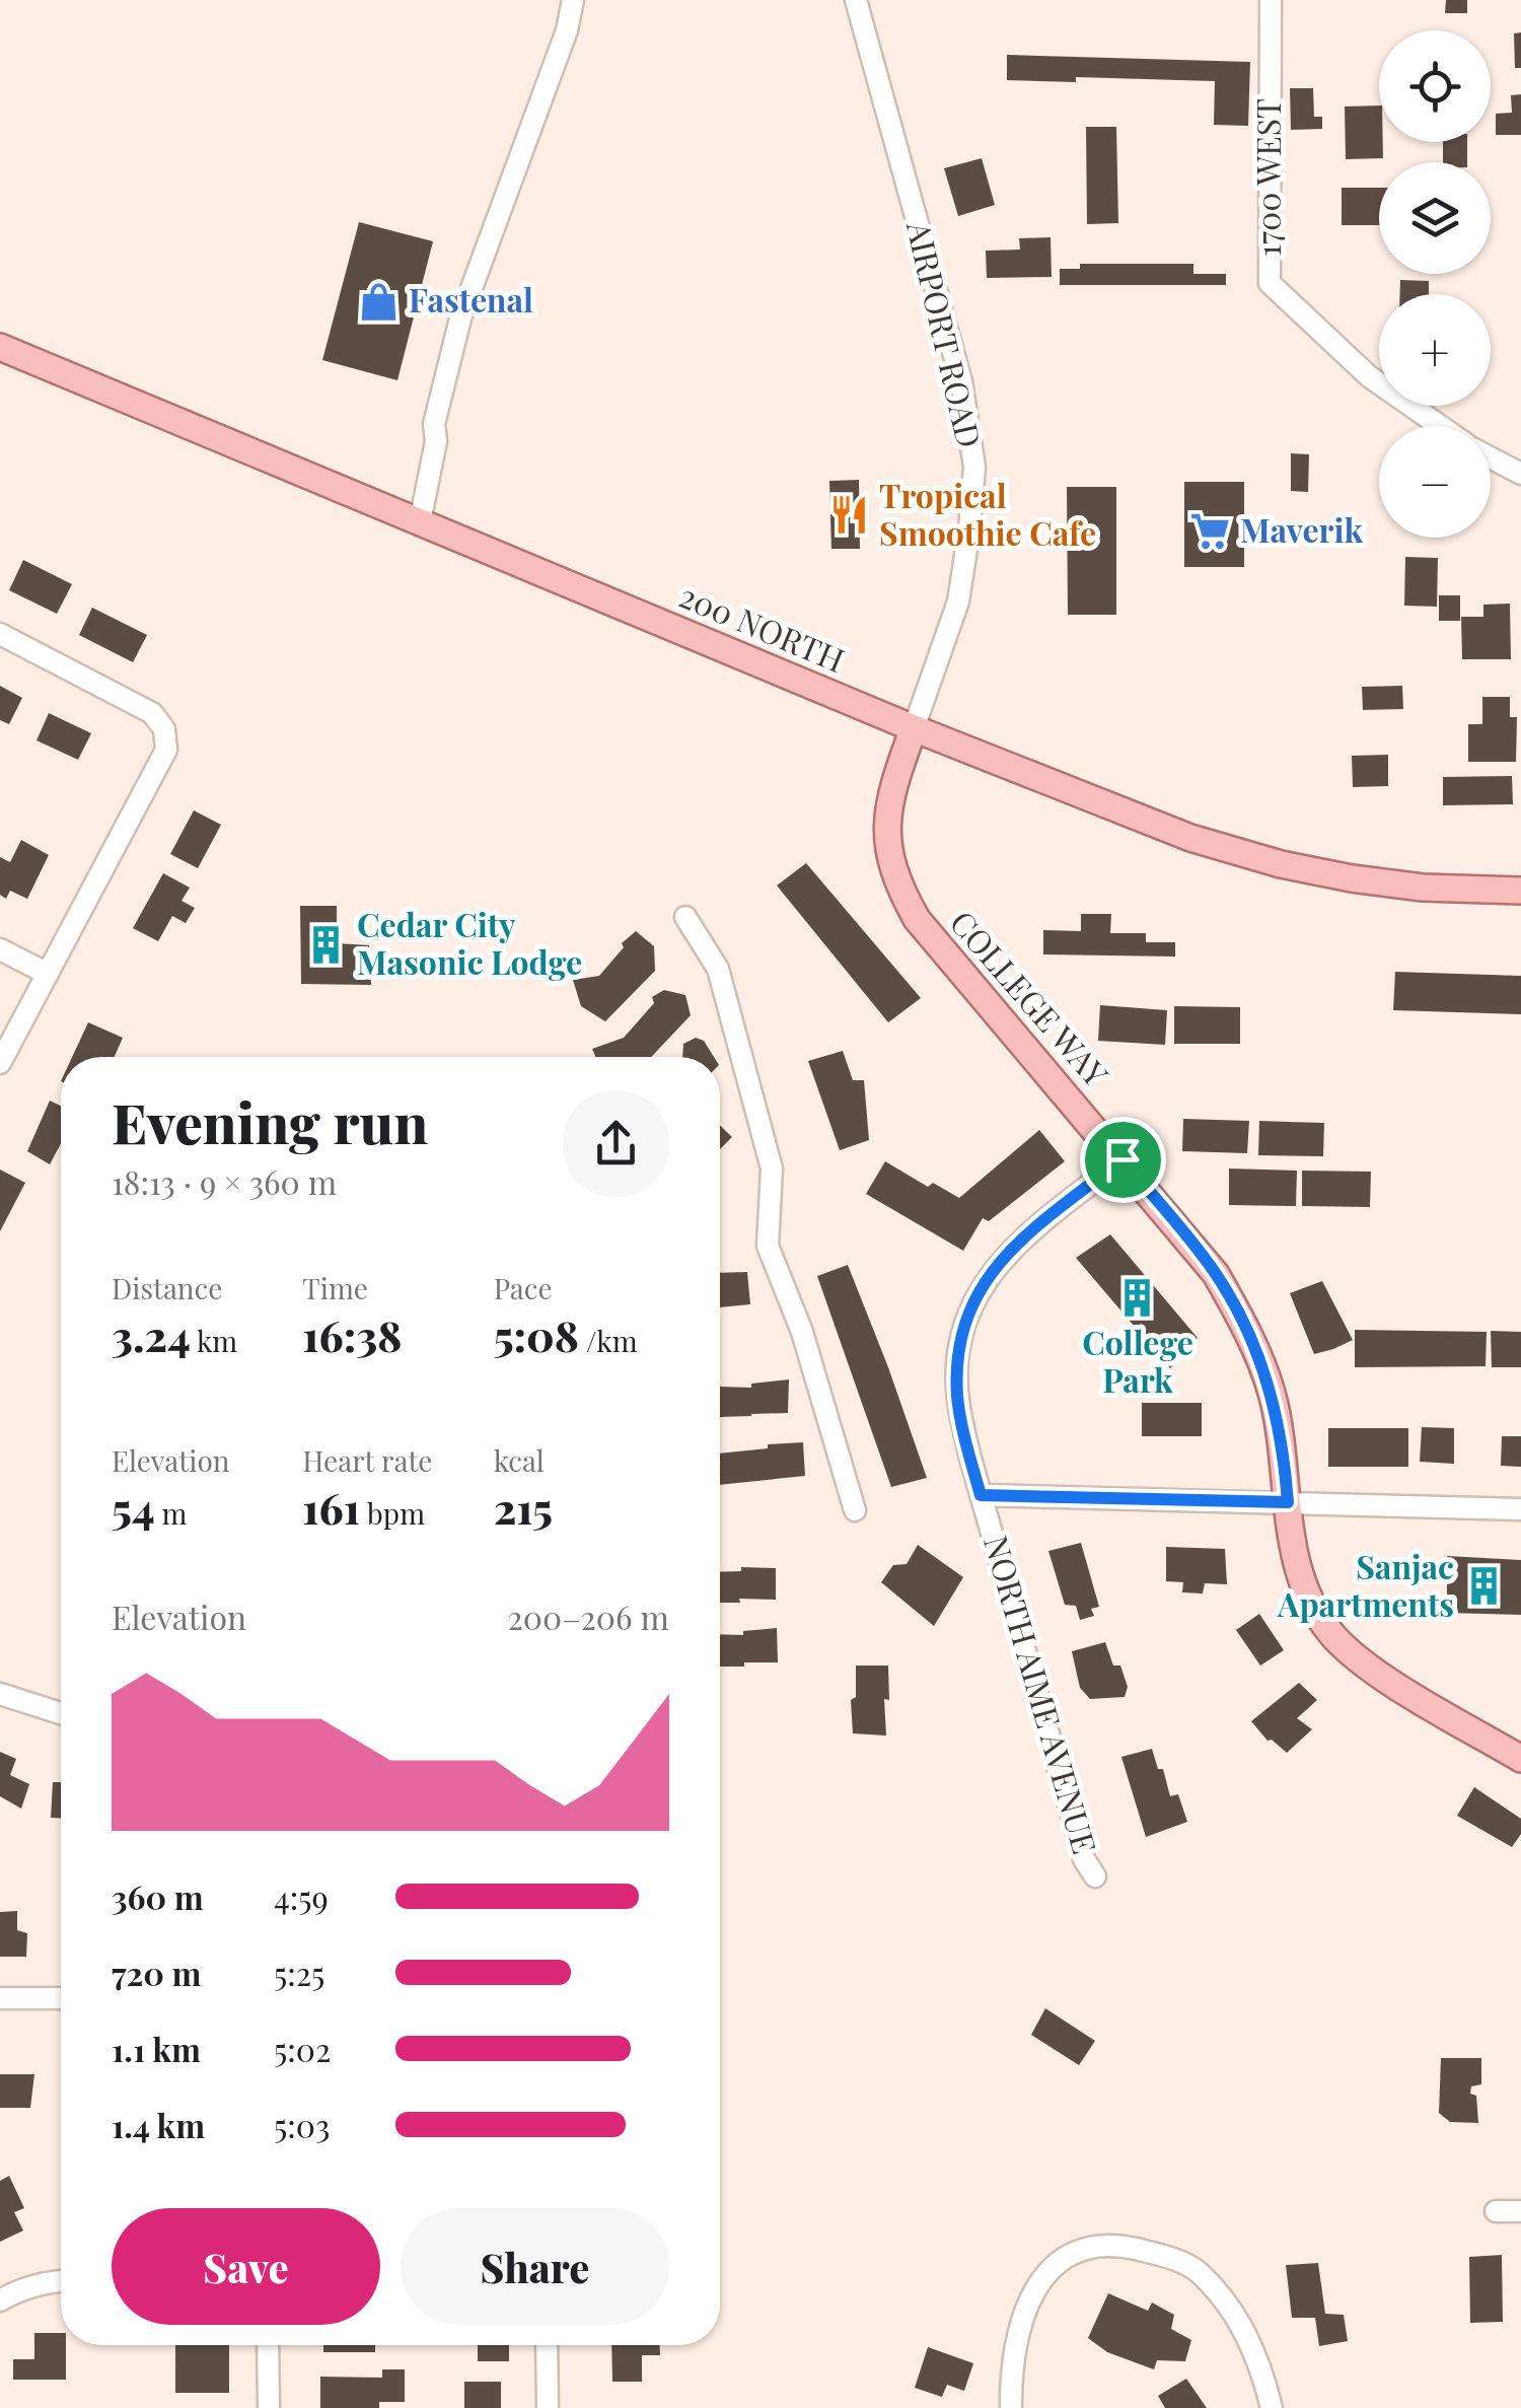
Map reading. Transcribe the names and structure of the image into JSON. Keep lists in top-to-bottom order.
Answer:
{
  "streets": {
    "main road": ["200 NORTH", "COLLEGE WAY"],
    "street": ["1700 WEST", "AIRPORT ROAD", "NORTH AIME AVENUE"]
  },
  "crossings": [
    ["AIRPORT ROAD", "200 NORTH"],
    ["AIRPORT ROAD", "COLLEGE WAY"],
    ["200 NORTH", "COLLEGE WAY"],
    ["COLLEGE WAY", "NORTH AIME AVENUE"]
  ],
  "places": {
    "shop": ["Fastenal"],
    "restaurant": ["Tropical Smoothie Cafe"],
    "supermarket": ["Maverik"],
    "building": ["Cedar City Masonic Lodge", "College Park", "Sanjac Apartments"]
  },
  "page": {
    "map_buttons": ["+", "−"],
    "heading": ["Evening run", "18:13 · 9 × 360 m"],
    "stats": [
      ["Distance", "3.24 km"],
      ["Time", "16:38"],
      ["Pace", "5:08 /km"],
      ["Elevation", "54 m"],
      ["Heart rate", "161 bpm"],
      ["kcal", "215"]
    ],
    "chart": ["Elevation", "200–206 m"],
    "list": [
      {
        "name": "360 m",
        "note": "4:59"
      },
      {
        "name": "720 m",
        "note": "5:25"
      },
      {
        "name": "1.1 km",
        "note": "5:02"
      },
      {
        "name": "1.4 km",
        "note": "5:03"
      }
    ],
    "buttons": ["Save", "Share"]
  }
}
